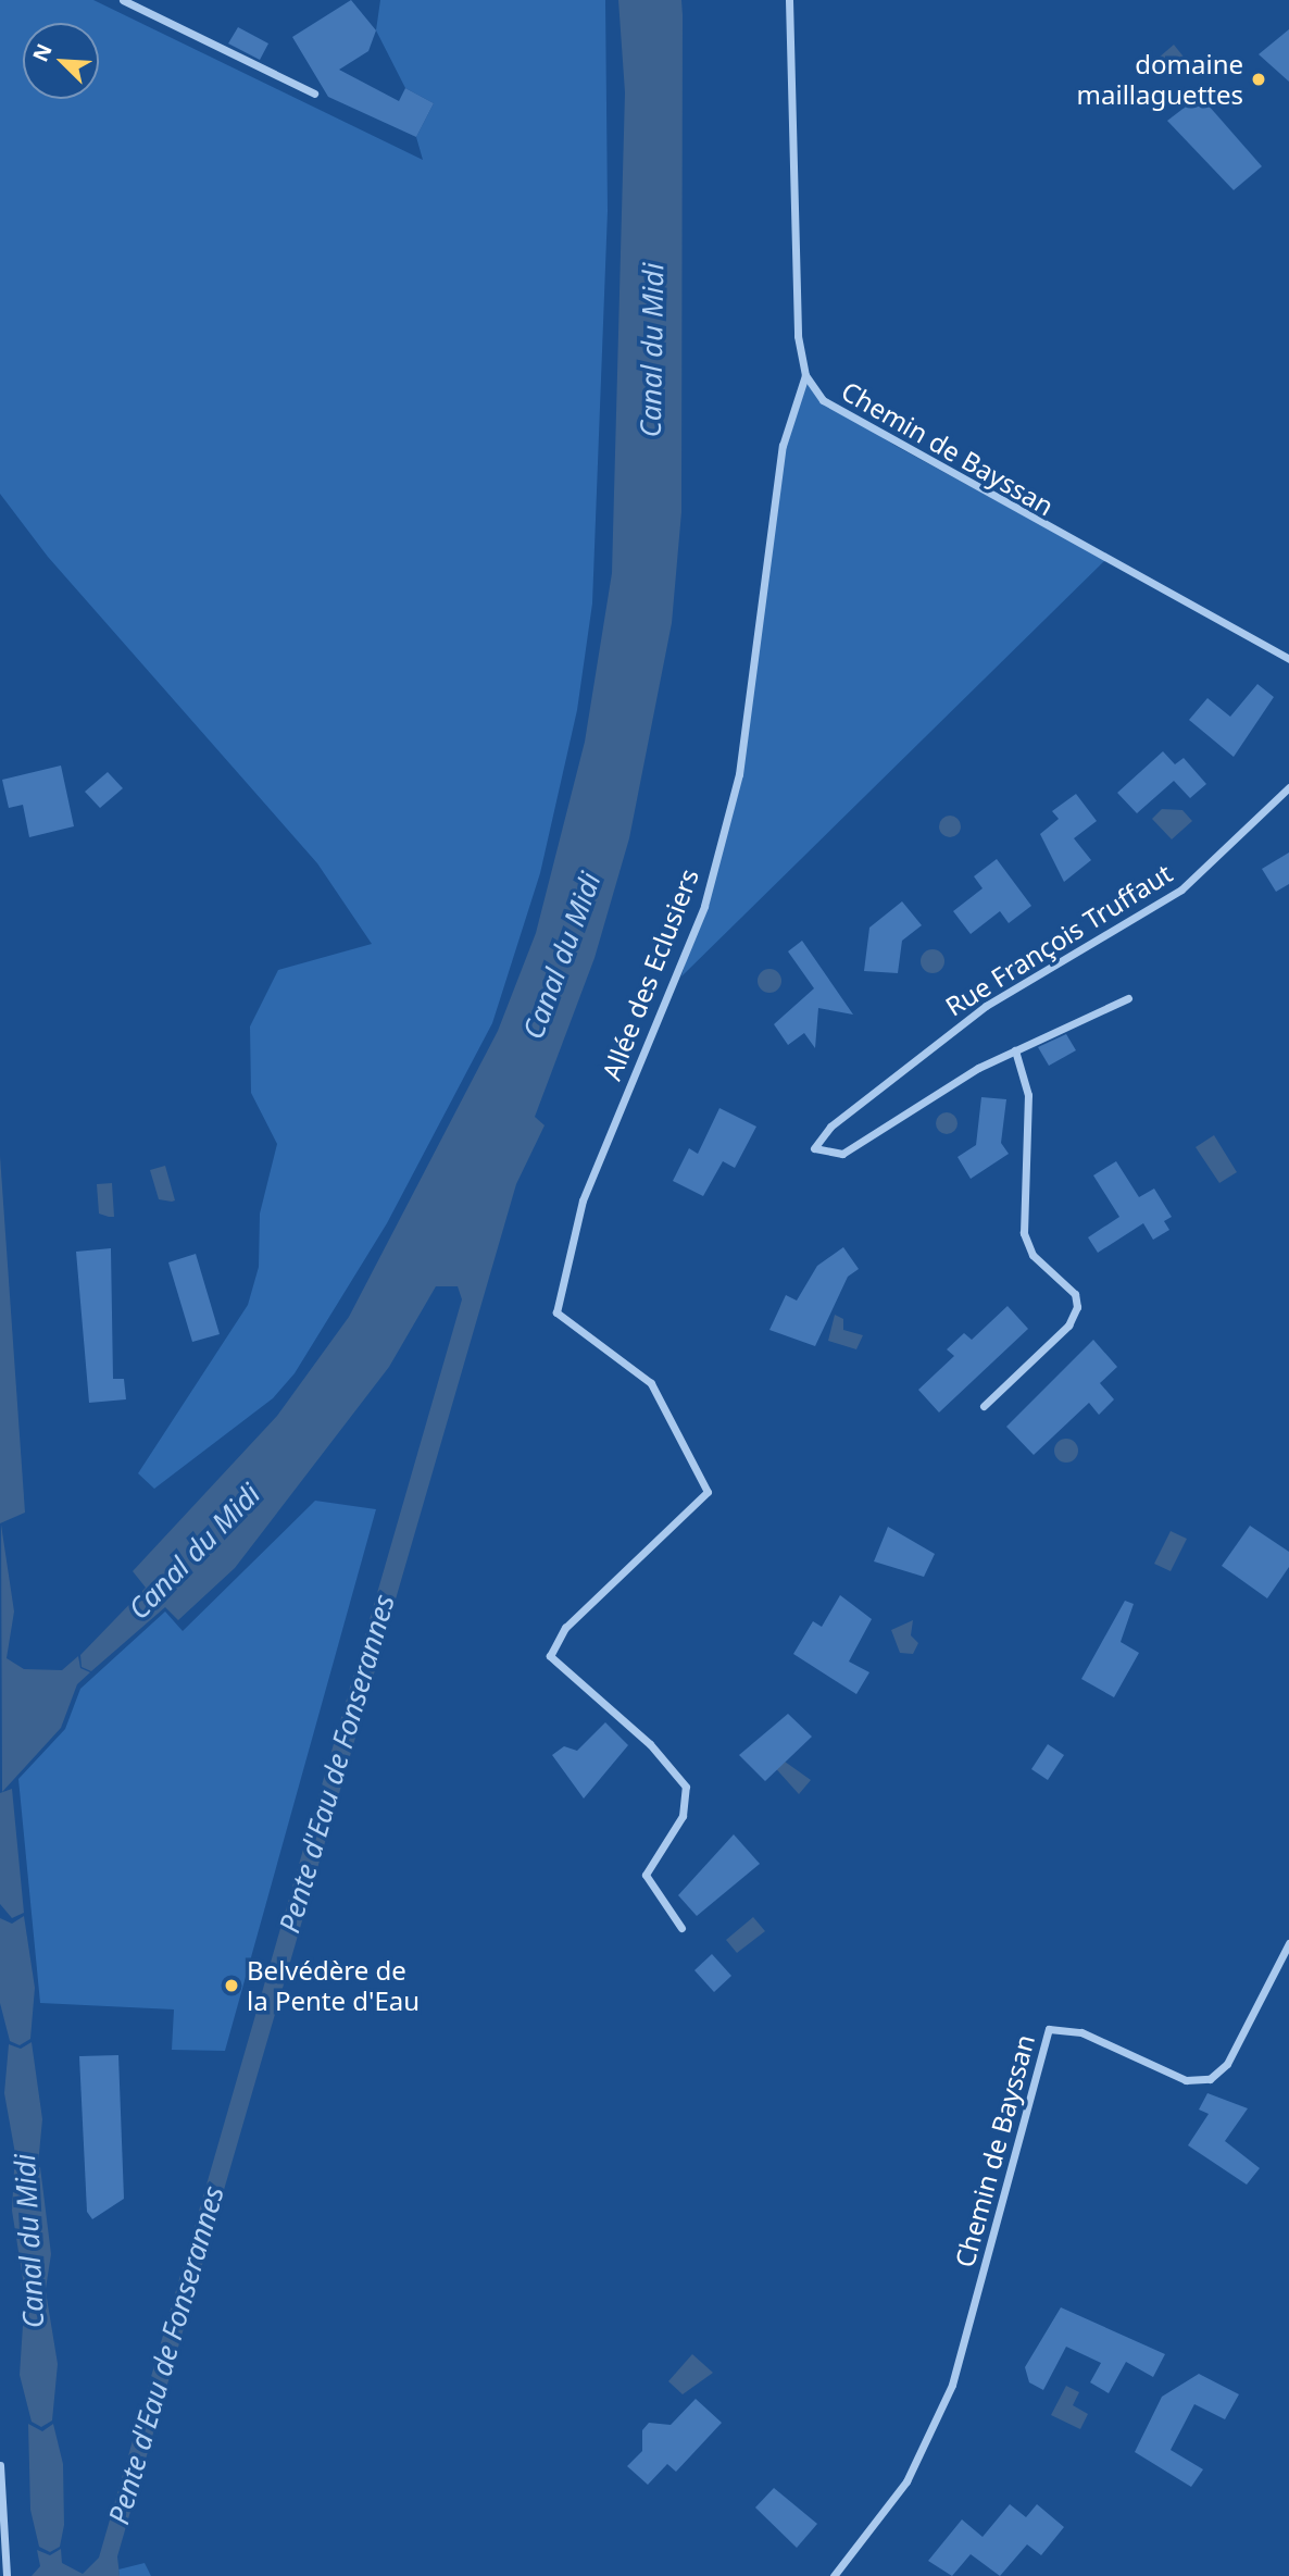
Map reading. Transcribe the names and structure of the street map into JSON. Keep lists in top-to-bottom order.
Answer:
{
  "streets": {
    "street": ["Chemin de Bayssan", "Rue François Truffaut", "Allée des Eclusiers"]
  },
  "crossings": [
    ["Chemin de Bayssan", "Allée des Eclusiers"]
  ],
  "water": ["Canal du Midi", "Pente d'Eau de Fonserannes"],
  "places": ["domaine maillaguettes", "Belvédère de la Pente d'Eau"],
  "north": "top left"
}
